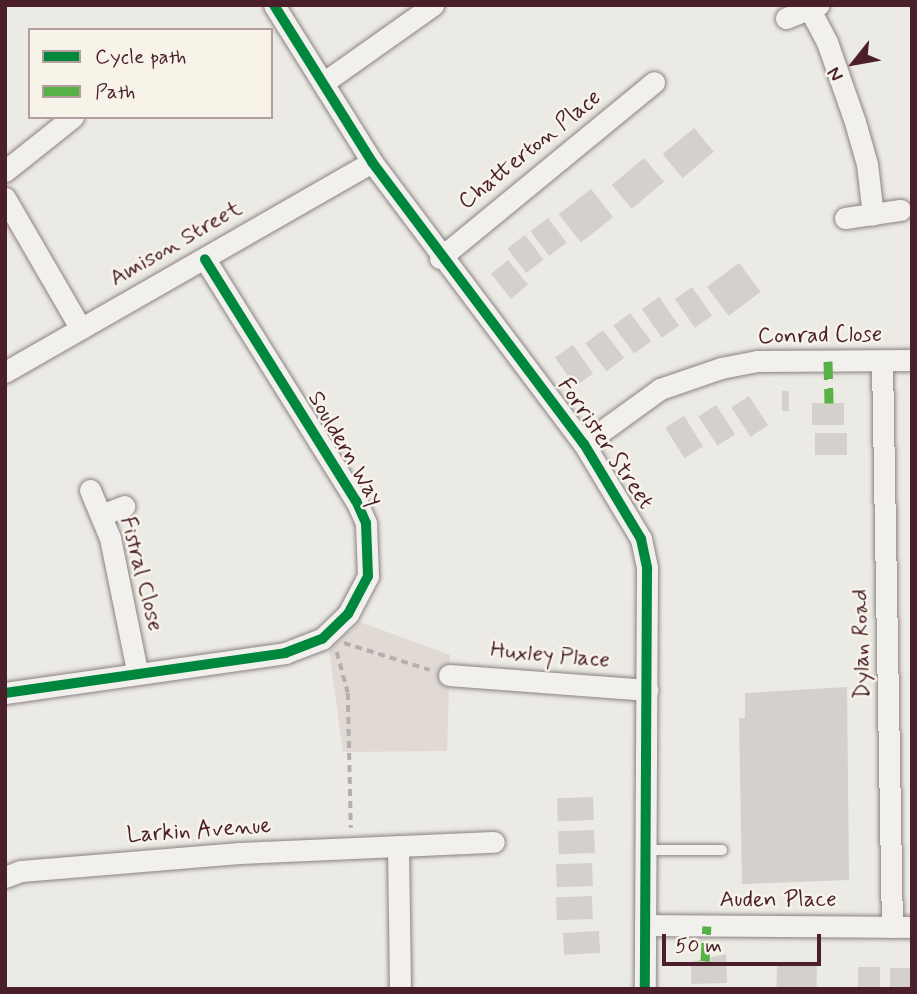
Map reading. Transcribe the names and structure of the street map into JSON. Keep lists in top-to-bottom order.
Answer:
{
  "streets": {
    "street": [
      "Chatterton Place",
      "Amison Street",
      "Conrad Close",
      "Forrister Street",
      "Souldern Way",
      "Fistral Close",
      "Dylan Road",
      "Huxley Place",
      "Larkin Avenue",
      "Auden Place"
    ]
  },
  "crossings": [
    ["Chatterton Place", "Forrister Street"],
    ["Amison Street", "Forrister Street"],
    ["Amison Street", "Souldern Way"],
    ["Conrad Close", "Forrister Street"],
    ["Conrad Close", "Dylan Road"],
    ["Forrister Street", "Huxley Place"],
    ["Forrister Street", "Auden Place"],
    ["Souldern Way", "Fistral Close"],
    ["Dylan Road", "Auden Place"]
  ],
  "legend": ["Cycle path", "Path"],
  "scale_bar": "50 m",
  "north": "bottom left"
}
